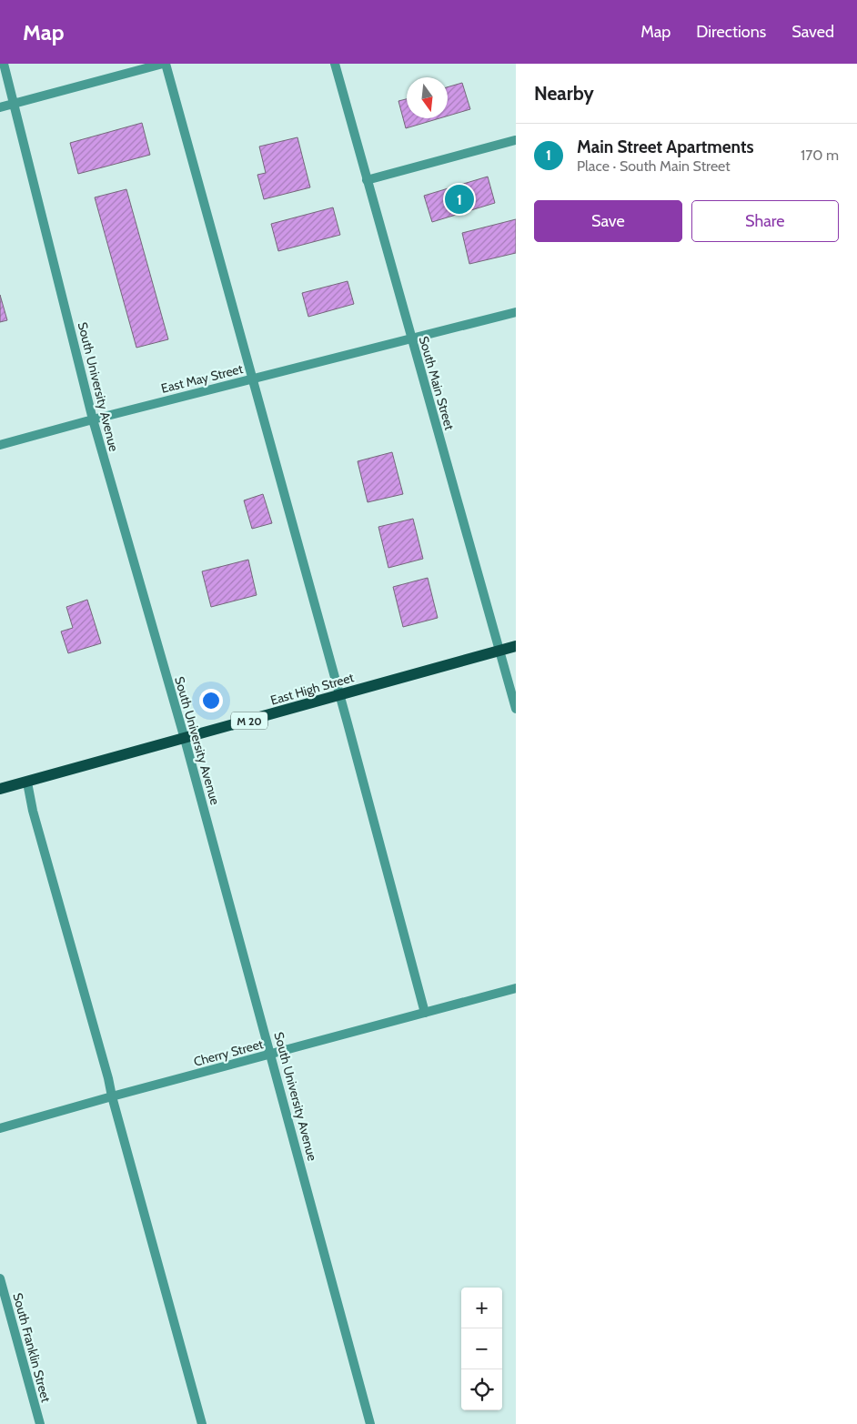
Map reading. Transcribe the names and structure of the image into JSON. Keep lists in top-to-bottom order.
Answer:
{
  "streets": {
    "main road": ["East High Street", "M 20"],
    "street": [
      "East May Street",
      "South Main Street",
      "South University Avenue",
      "Cherry Street",
      "South Franklin Street"
    ]
  },
  "crossings": [
    ["East May Street", "South Main Street"],
    ["East May Street", "South University Avenue"],
    ["South Main Street", "East High Street"],
    ["South Main Street", "M 20"],
    ["South University Avenue", "East High Street"],
    ["South University Avenue", "Cherry Street"],
    ["East High Street", "M 20"]
  ],
  "north": "bottom",
  "page": {
    "header": "Map",
    "nav": ["Map", "Directions", "Saved"],
    "heading": "Nearby",
    "list": [
      {
        "mark": "1",
        "name": "Main Street Apartments",
        "note": "Place · South Main Street",
        "value": "170 m"
      }
    ],
    "pins": "1",
    "buttons": ["Save", "Share"],
    "map_buttons": ["+", "−"]
  }
}
